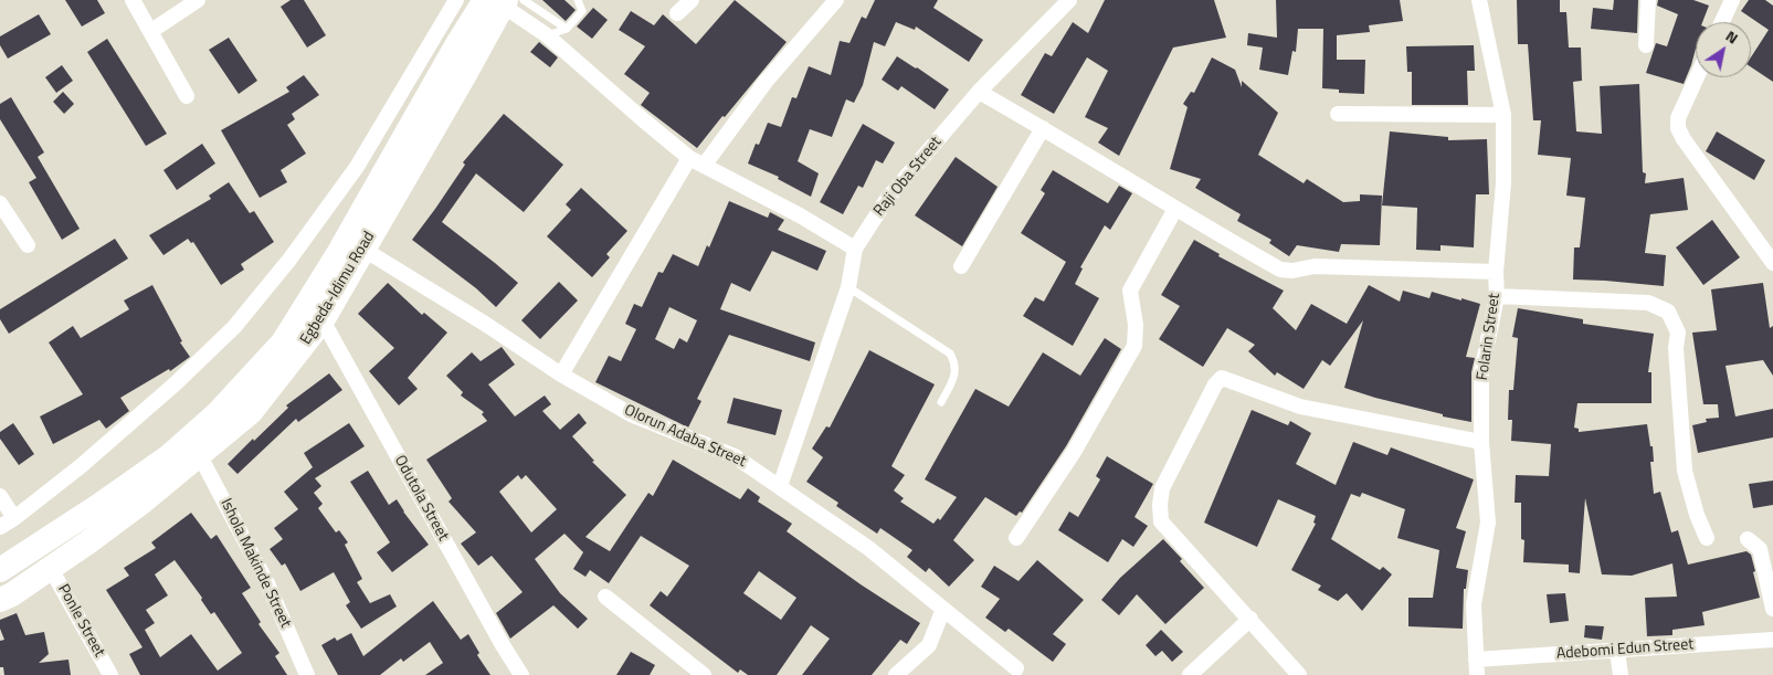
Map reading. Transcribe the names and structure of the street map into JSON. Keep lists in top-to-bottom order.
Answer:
{
  "streets": {
    "main road": ["Egbeda-Idimu Road"],
    "street": [
      "Raji Oba Street",
      "Folarin Street",
      "Olorun Adaba Street",
      "Odutola Street",
      "Ishola Makinde Street",
      "Ponle Street",
      "Adebomi Edun Street"
    ]
  },
  "crossings": [
    ["Raji Oba Street", "Olorun Adaba Street"],
    ["Egbeda-Idimu Road", "Olorun Adaba Street"],
    ["Egbeda-Idimu Road", "Odutola Street"],
    ["Egbeda-Idimu Road", "Ishola Makinde Street"],
    ["Egbeda-Idimu Road", "Ponle Street"],
    ["Folarin Street", "Adebomi Edun Street"]
  ],
  "north": "top right"
}
